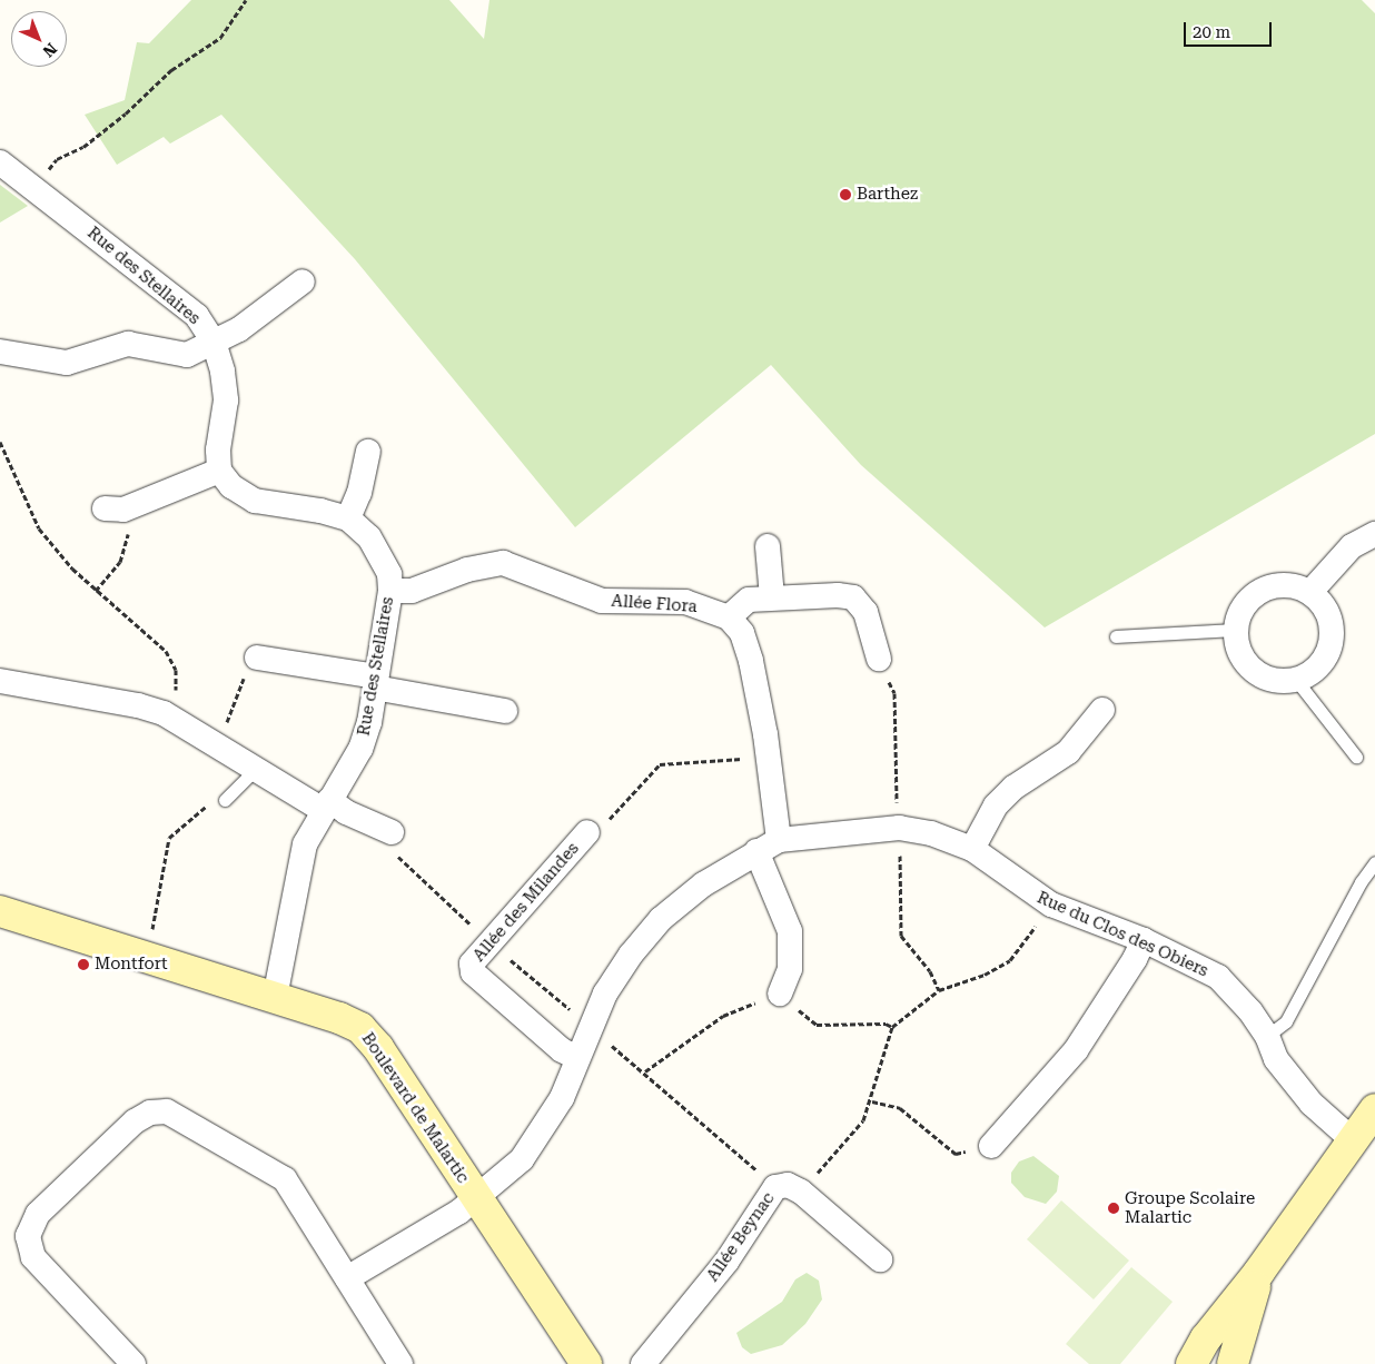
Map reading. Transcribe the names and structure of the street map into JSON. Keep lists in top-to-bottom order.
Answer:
{
  "streets": {
    "street": [
      "Rue des Stellaires",
      "Allée Flora",
      "Allée des Milandes",
      "Rue du Clos des Obiers",
      "Boulevard de Malartic",
      "Allée Beynac"
    ]
  },
  "crossings": [
    ["Rue des Stellaires", "Allée Flora"],
    ["Rue des Stellaires", "Boulevard de Malartic"],
    ["Allée des Milandes", "Rue du Clos des Obiers"],
    ["Rue du Clos des Obiers", "Boulevard de Malartic"]
  ],
  "places": ["Barthez", "Montfort", "Groupe Scolaire Malartic"],
  "scale_bar": "20 m",
  "north": "bottom right"
}
